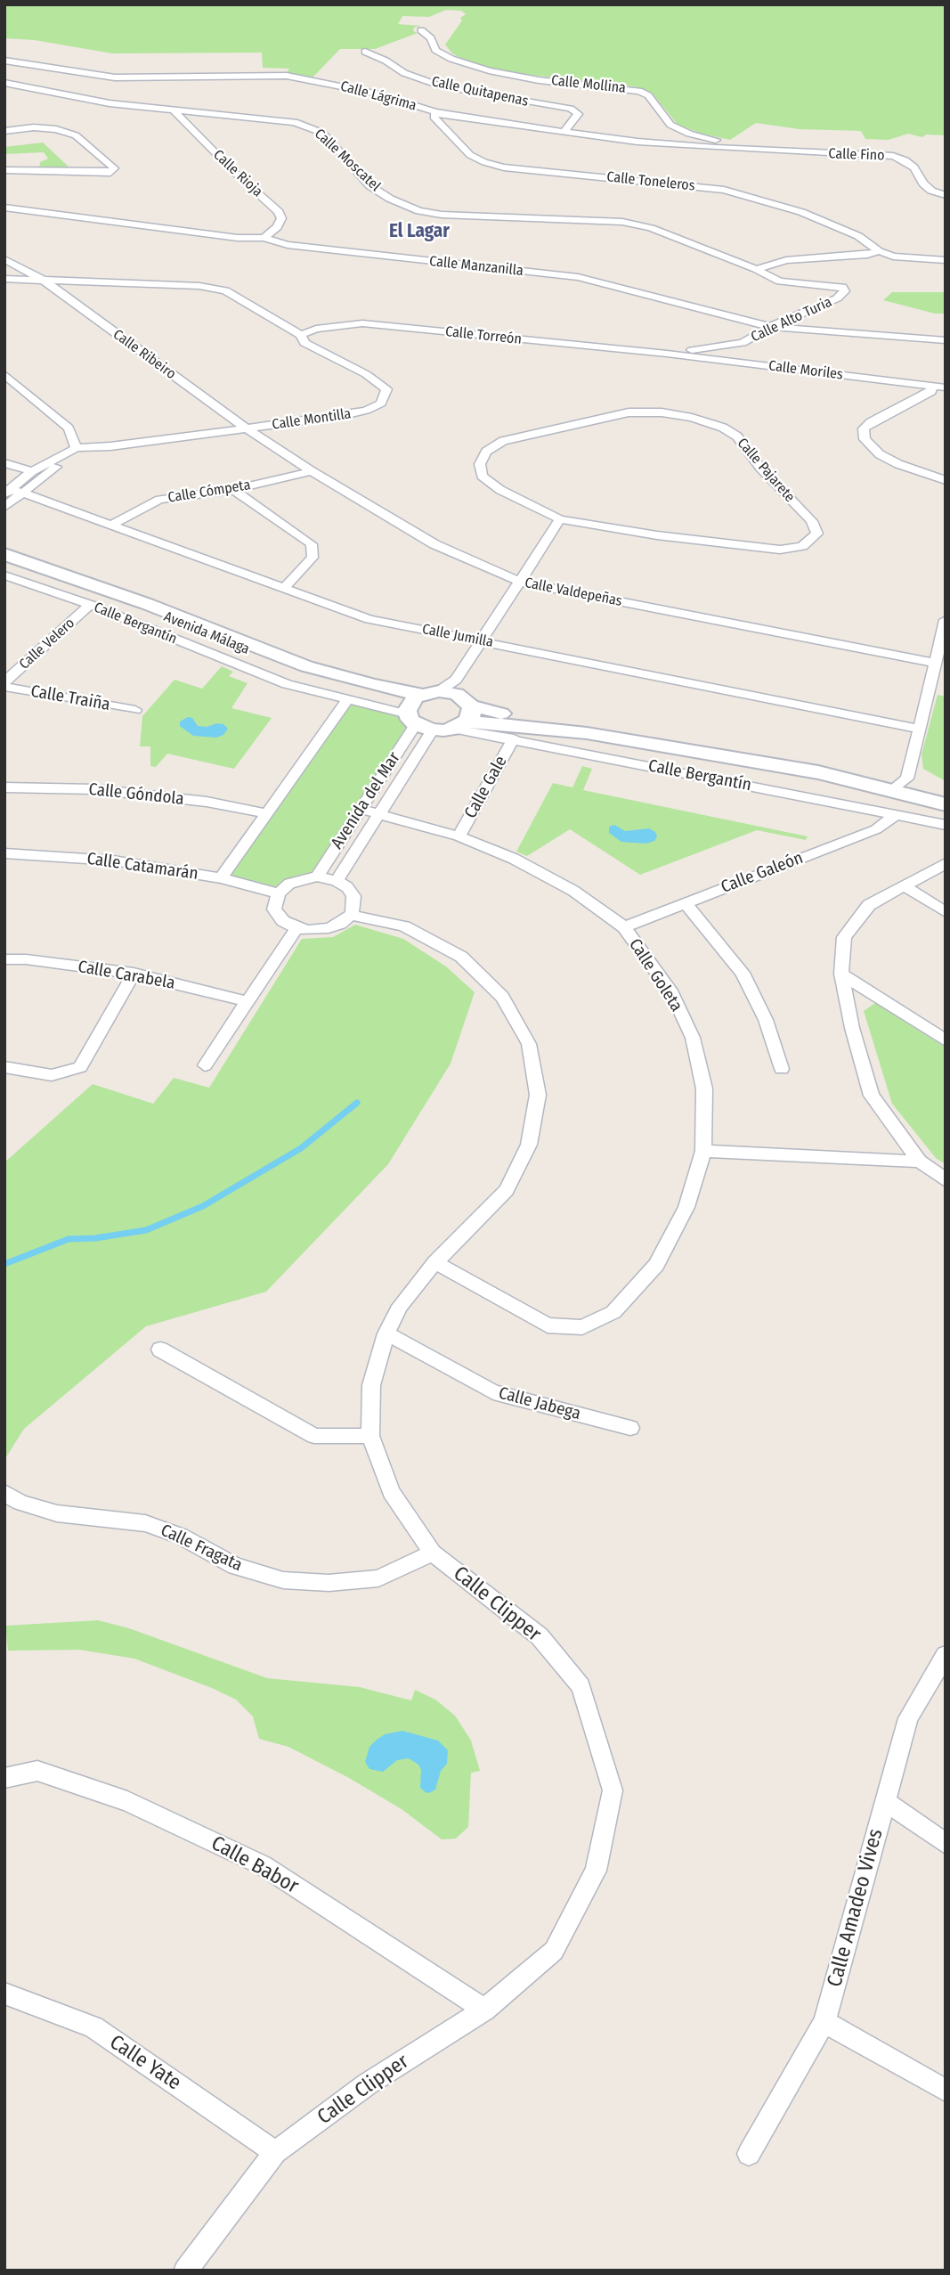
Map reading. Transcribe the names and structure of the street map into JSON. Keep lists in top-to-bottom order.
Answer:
{
  "streets": {
    "street": [
      "Calle Mollina",
      "Calle Quitapenas",
      "Calle Lágrima",
      "Calle Fino",
      "Calle Moscatel",
      "Calle Rioja",
      "Calle Toneleros",
      "Calle Manzanilla",
      "Calle Alto Turia",
      "Calle Torreón",
      "Calle Ribeiro",
      "Calle Moriles",
      "Calle Montilla",
      "Calle Pajarete",
      "Calle Cómpeta",
      "Calle Valdepeñas",
      "Calle Bergantín",
      "Avenida Málaga",
      "Calle Jumilla",
      "Calle Velero",
      "Calle Traiña",
      "Calle Gale",
      "Calle Góndola",
      "Avenida del Mar",
      "Calle Catamarán",
      "Calle Galeón",
      "Calle Carabela",
      "Calle Goleta",
      "Calle Jabega",
      "Calle Fragata",
      "Calle Clipper",
      "Calle Babor",
      "Calle Amadeo Vives",
      "Calle Yate"
    ]
  },
  "crossings": [
    ["Calle Mollina", "Calle Lágrima"],
    ["Calle Mollina", "Calle Fino"],
    ["Calle Quitapenas", "Calle Lágrima"],
    ["Calle Lágrima", "Calle Fino"],
    ["Calle Lágrima", "Calle Toneleros"],
    ["Calle Moscatel", "Calle Rioja"],
    ["Calle Moscatel", "Calle Alto Turia"],
    ["Calle Rioja", "Calle Manzanilla"],
    ["Calle Manzanilla", "Calle Alto Turia"],
    ["Calle Alto Turia", "Calle Torreón"],
    ["Calle Alto Turia", "Calle Moriles"],
    ["Calle Torreón", "Calle Moriles"],
    ["Calle Torreón", "Calle Montilla"],
    ["Calle Ribeiro", "Calle Montilla"],
    ["Calle Ribeiro", "Calle Valdepeñas"],
    ["Calle Montilla", "Calle Valdepeñas"],
    ["Calle Cómpeta", "Calle Valdepeñas"],
    ["Calle Cómpeta", "Calle Jumilla"],
    ["Calle Bergantín", "Avenida Málaga"],
    ["Calle Bergantín", "Calle Velero"],
    ["Calle Bergantín", "Calle Gale"],
    ["Calle Bergantín", "Avenida del Mar"],
    ["Calle Bergantín", "Calle Galeón"],
    ["Avenida Málaga", "Avenida del Mar"],
    ["Avenida Málaga", "Calle Galeón"],
    ["Calle Velero", "Calle Traiña"],
    ["Calle Gale", "Calle Goleta"],
    ["Avenida del Mar", "Calle Catamarán"],
    ["Avenida del Mar", "Calle Goleta"],
    ["Avenida del Mar", "Calle Clipper"],
    ["Calle Catamarán", "Calle Clipper"],
    ["Calle Galeón", "Calle Goleta"],
    ["Calle Goleta", "Calle Clipper"],
    ["Calle Jabega", "Calle Clipper"],
    ["Calle Fragata", "Calle Clipper"],
    ["Calle Clipper", "Calle Babor"],
    ["Calle Clipper", "Calle Yate"]
  ],
  "districts": ["El Lagar"]
}
